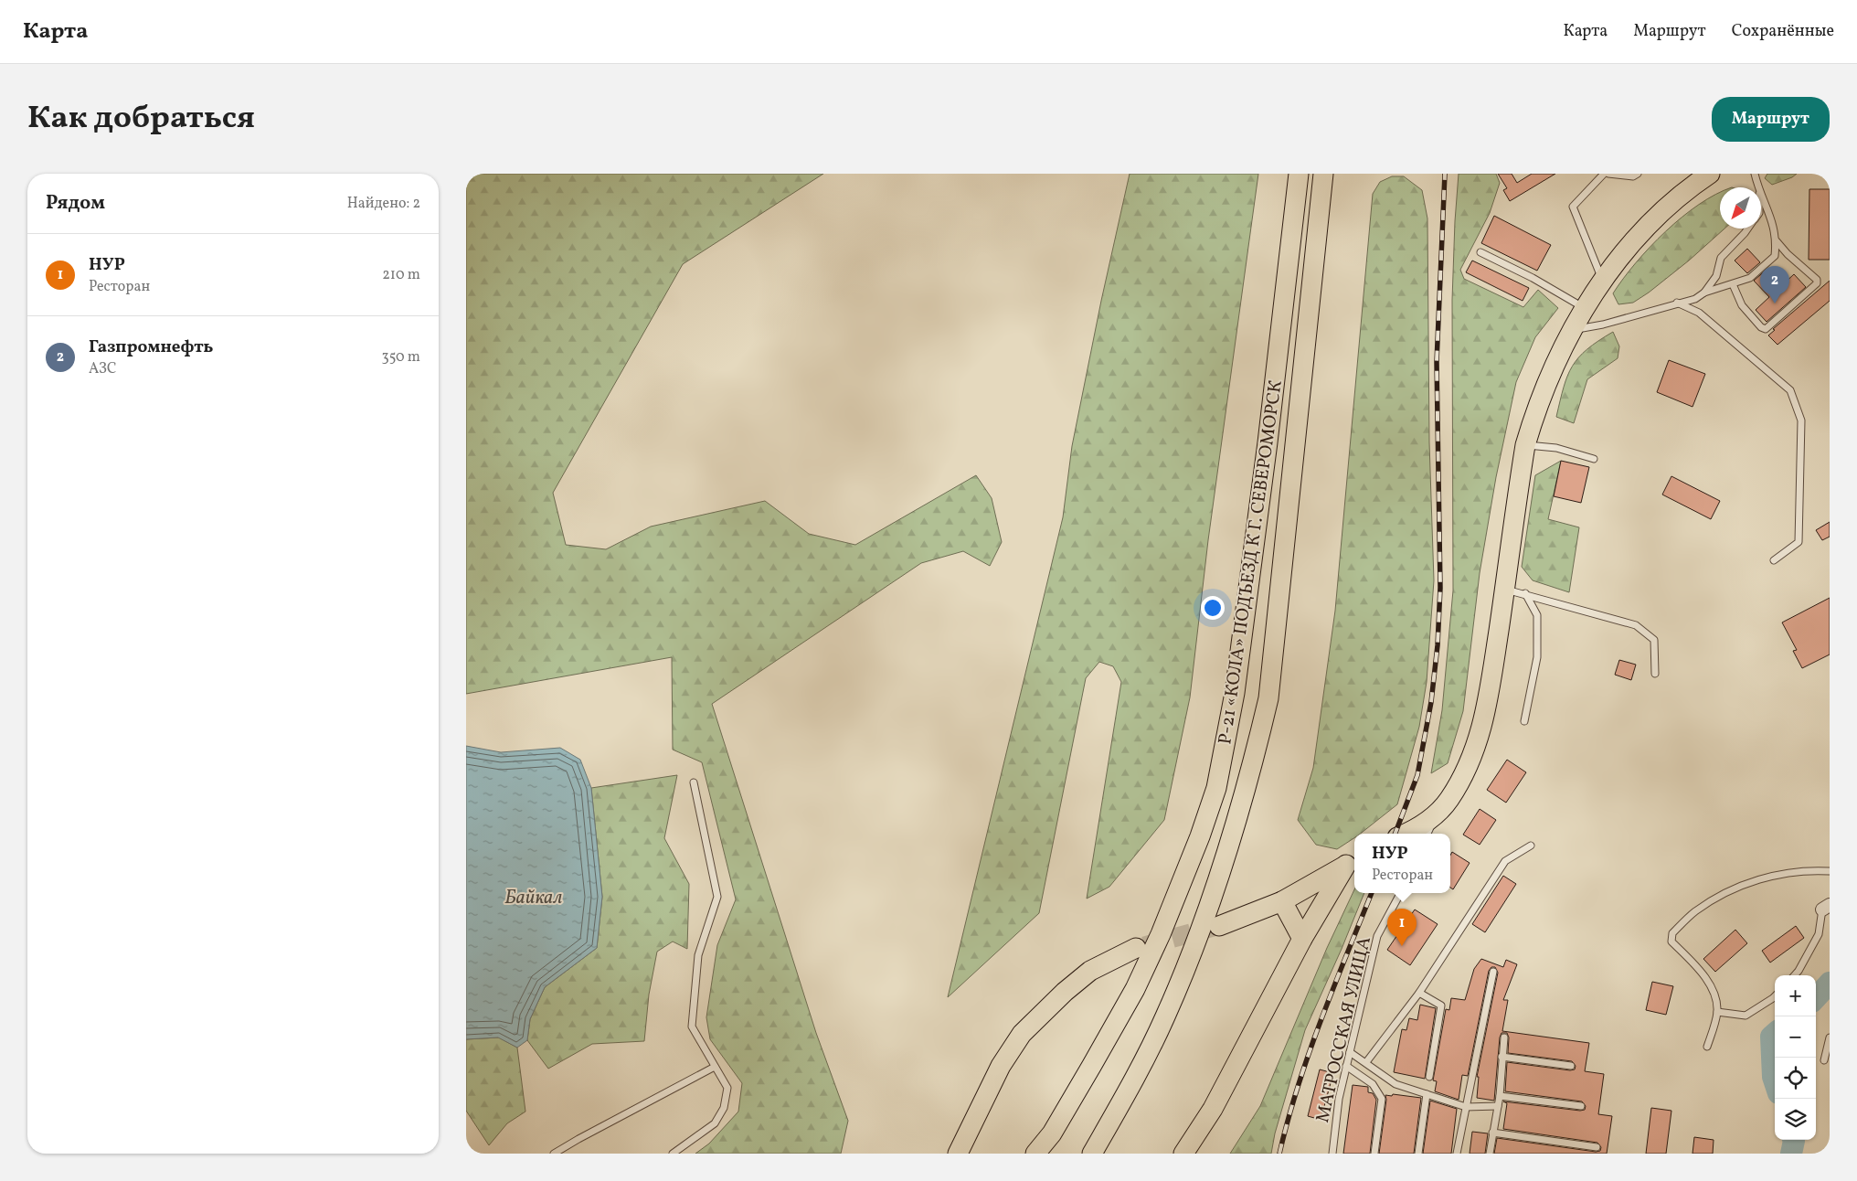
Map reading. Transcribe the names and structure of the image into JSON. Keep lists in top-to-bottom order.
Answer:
{
  "streets": {
    "main road": ["Р-21 «КОЛА» ПОДЪЕЗД К Г. СЕВЕРОМОРСК"],
    "lane": ["МАТРОССКАЯ УЛИЦА"]
  },
  "water": ["Байкал"],
  "north": "bottom left",
  "page": {
    "header": "Карта",
    "nav": ["Карта", "Маршрут", "Сохранённые"],
    "title": "Как добраться",
    "buttons": "Маршрут",
    "heading": ["Рядом", "Найдено: 2"],
    "list": [
      {
        "mark": "1",
        "name": "НУР",
        "note": "Ресторан",
        "value": "210 m"
      },
      {
        "mark": "2",
        "name": "Газпромнефть",
        "note": "АЗС",
        "value": "350 m"
      }
    ],
    "pins": ["2", "1"],
    "popup": ["НУР", "Ресторан"],
    "map_buttons": ["+", "−"]
  }
}
